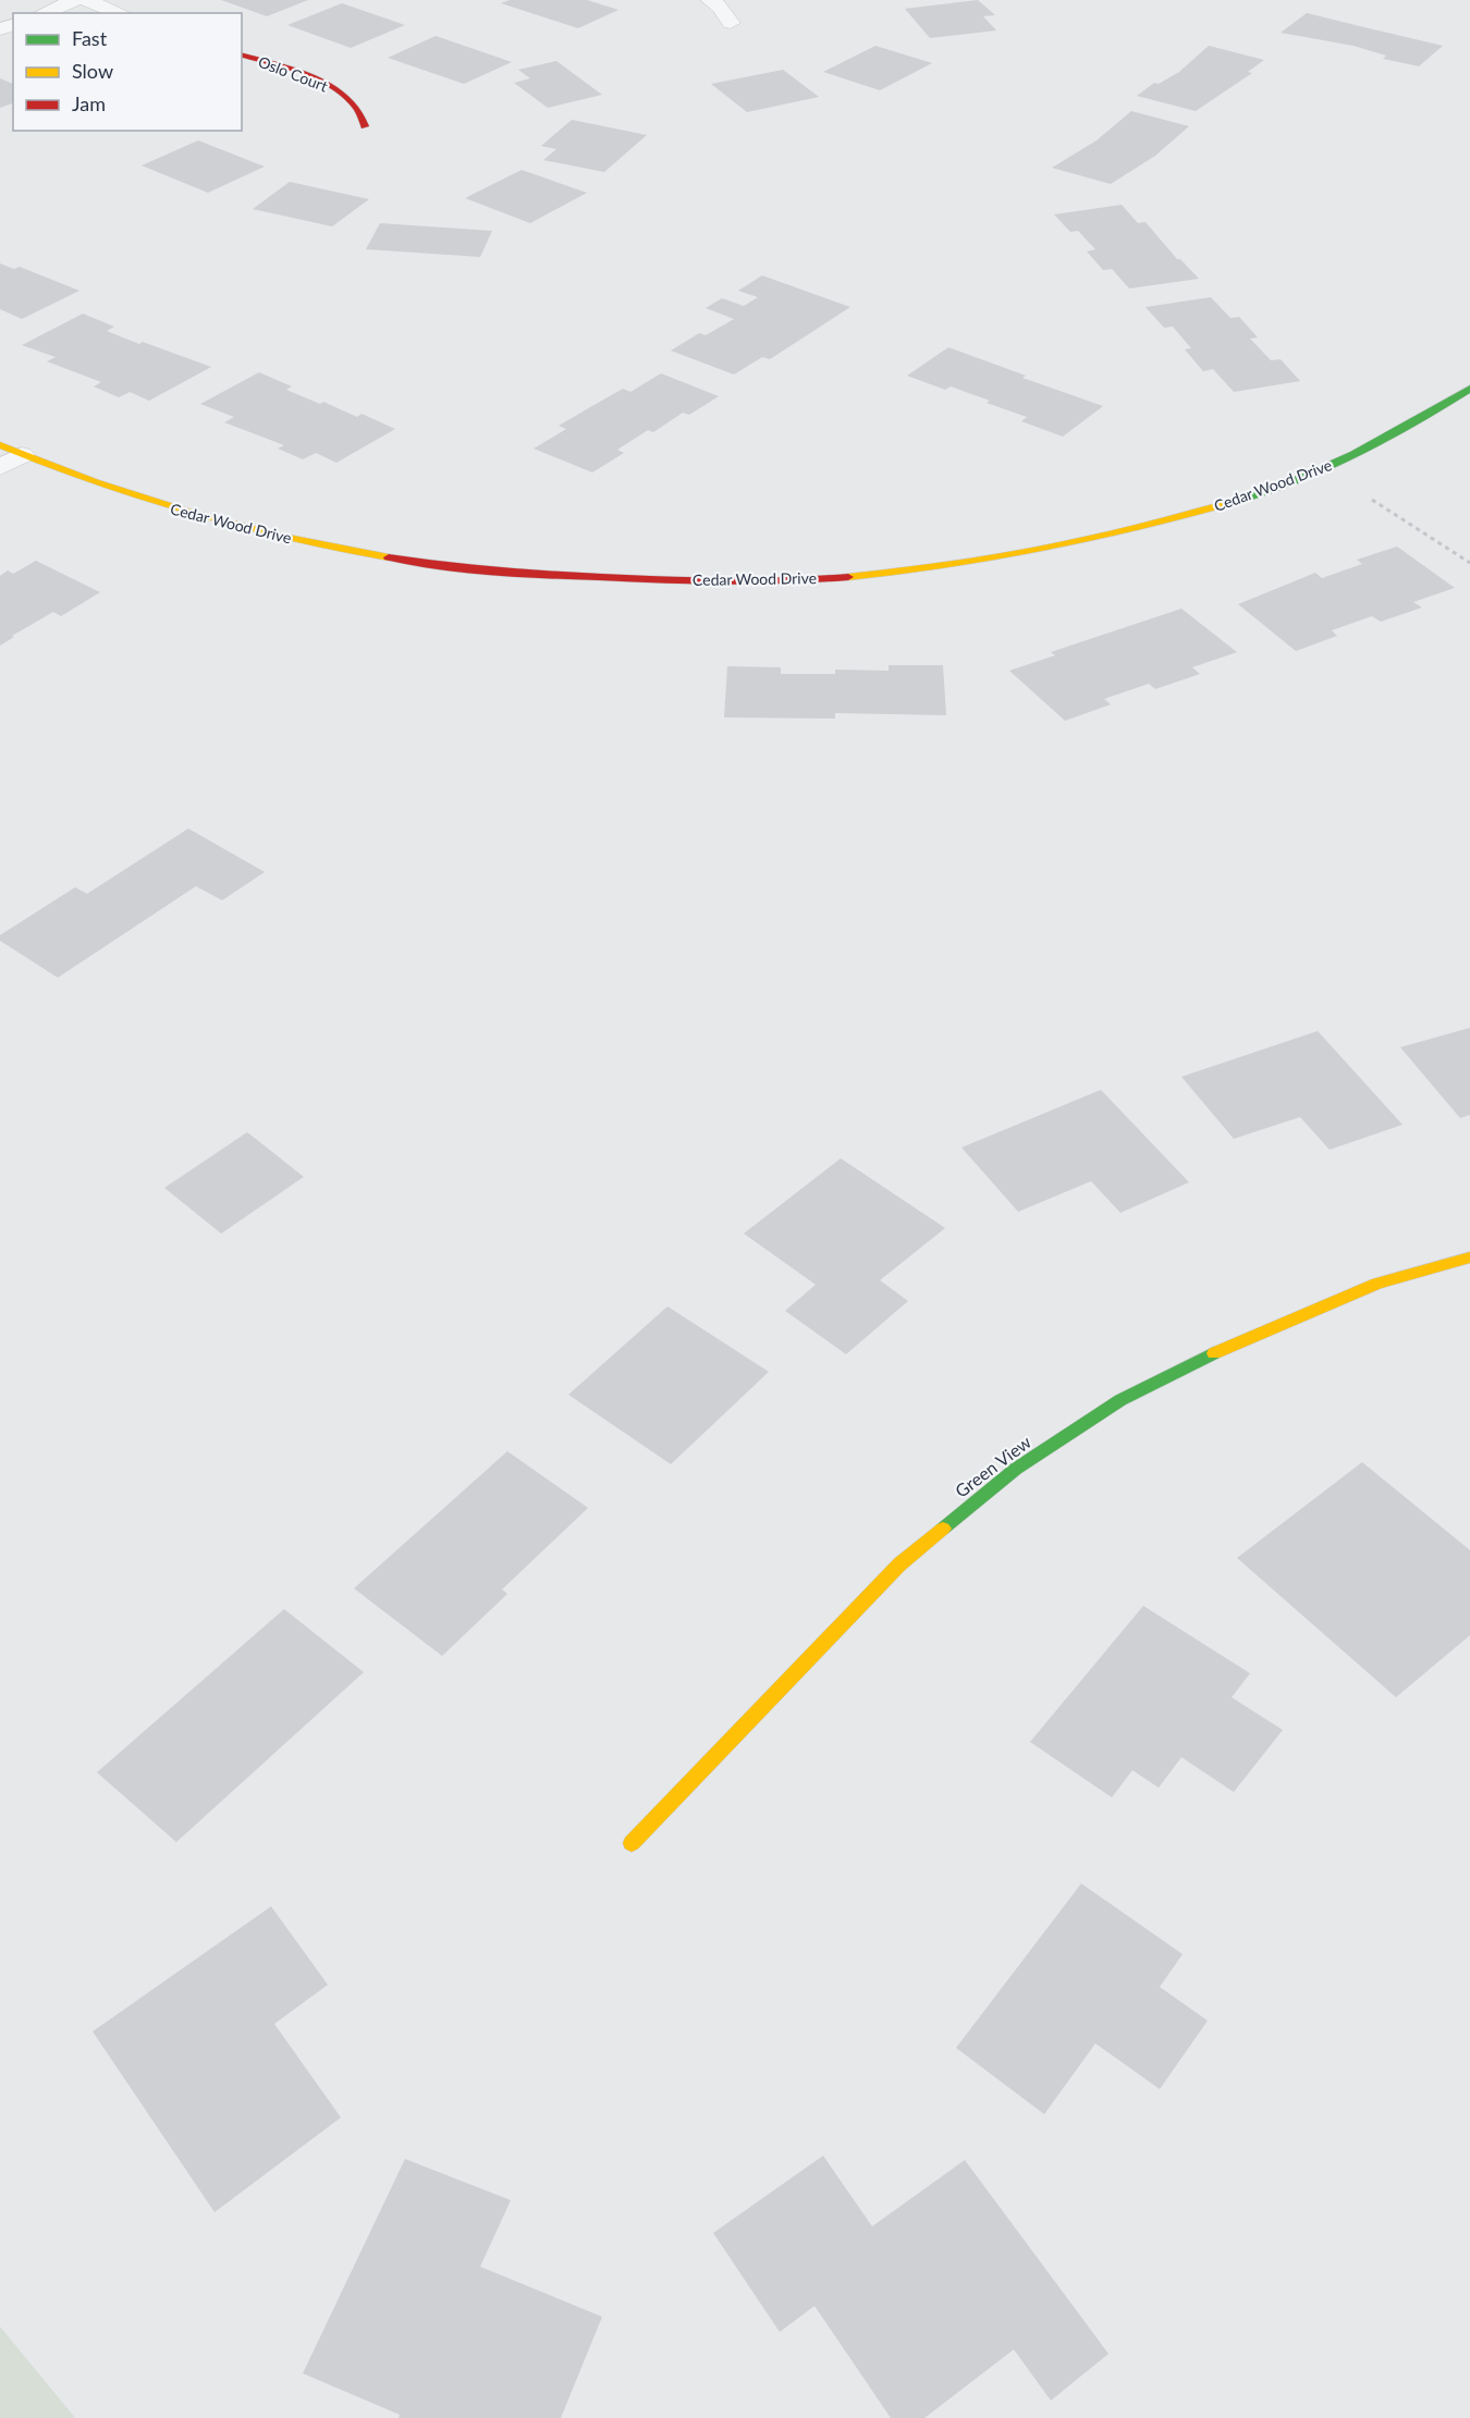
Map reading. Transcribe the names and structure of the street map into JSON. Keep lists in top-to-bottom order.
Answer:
{
  "streets": {
    "street": ["Oslo Court", "Cedar Wood Drive", "Green View"]
  },
  "legend": ["Fast", "Slow", "Jam"]
}
